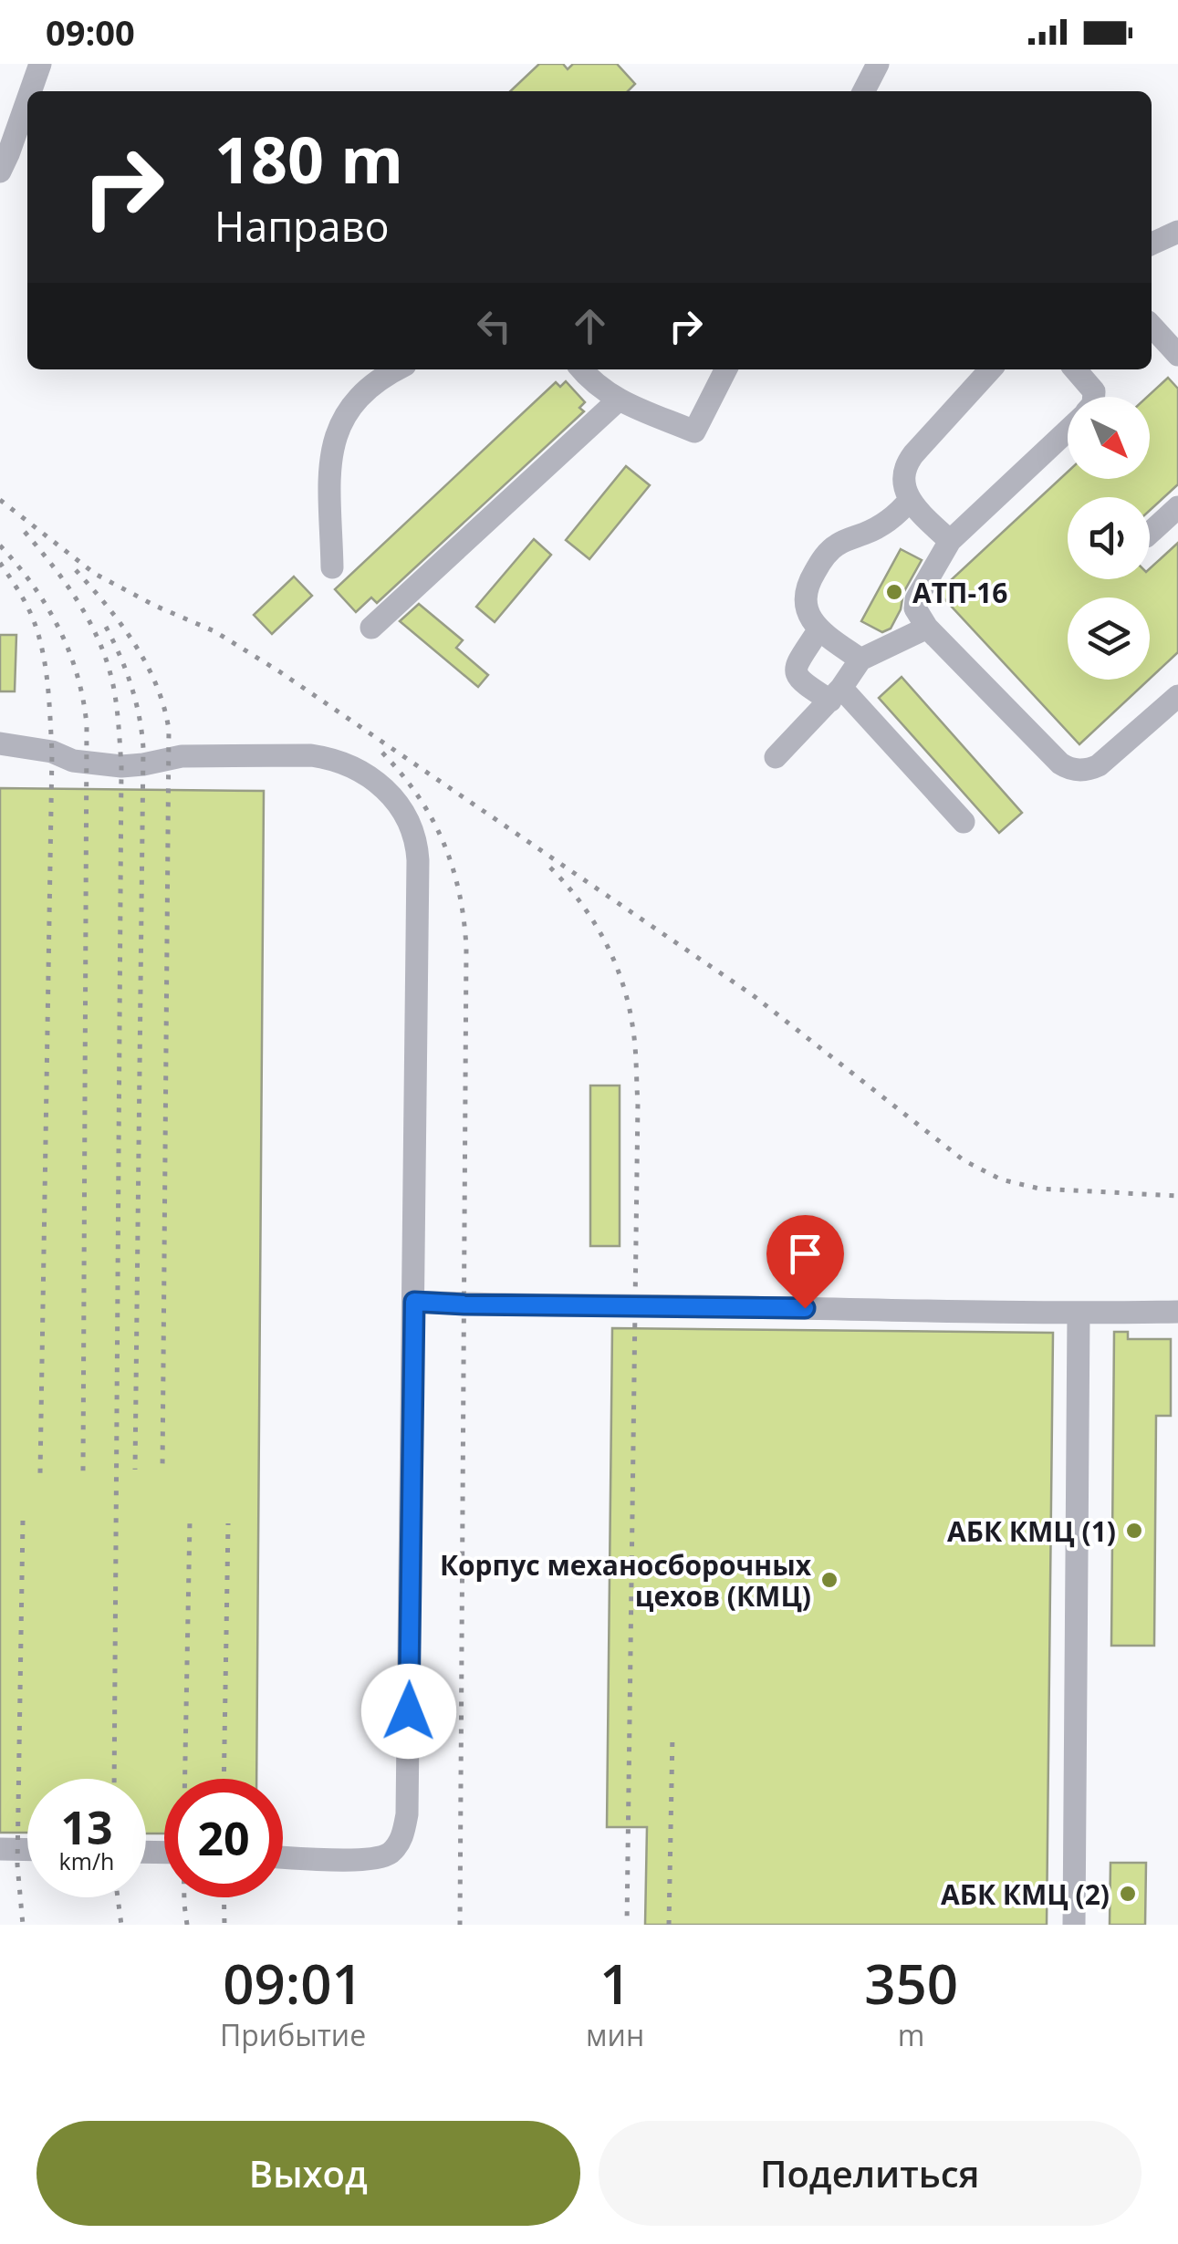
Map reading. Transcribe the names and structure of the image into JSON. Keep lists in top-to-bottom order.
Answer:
{
  "places": [
    "АТП-16",
    "АБК КМЦ (1)",
    "Корпус механосборочных цехов (КМЦ)",
    "АБК КМЦ (2)"
  ],
  "north": "bottom right",
  "page": {
    "status": "09:00",
    "turn": ["180 m", "Направо"],
    "speed": "13 km/h",
    "limit": "20",
    "eta": [
      "09:01",
      "Прибытие",
      "1",
      "мин",
      "350",
      "m"
    ],
    "buttons": ["Выход", "Поделиться"]
  }
}
